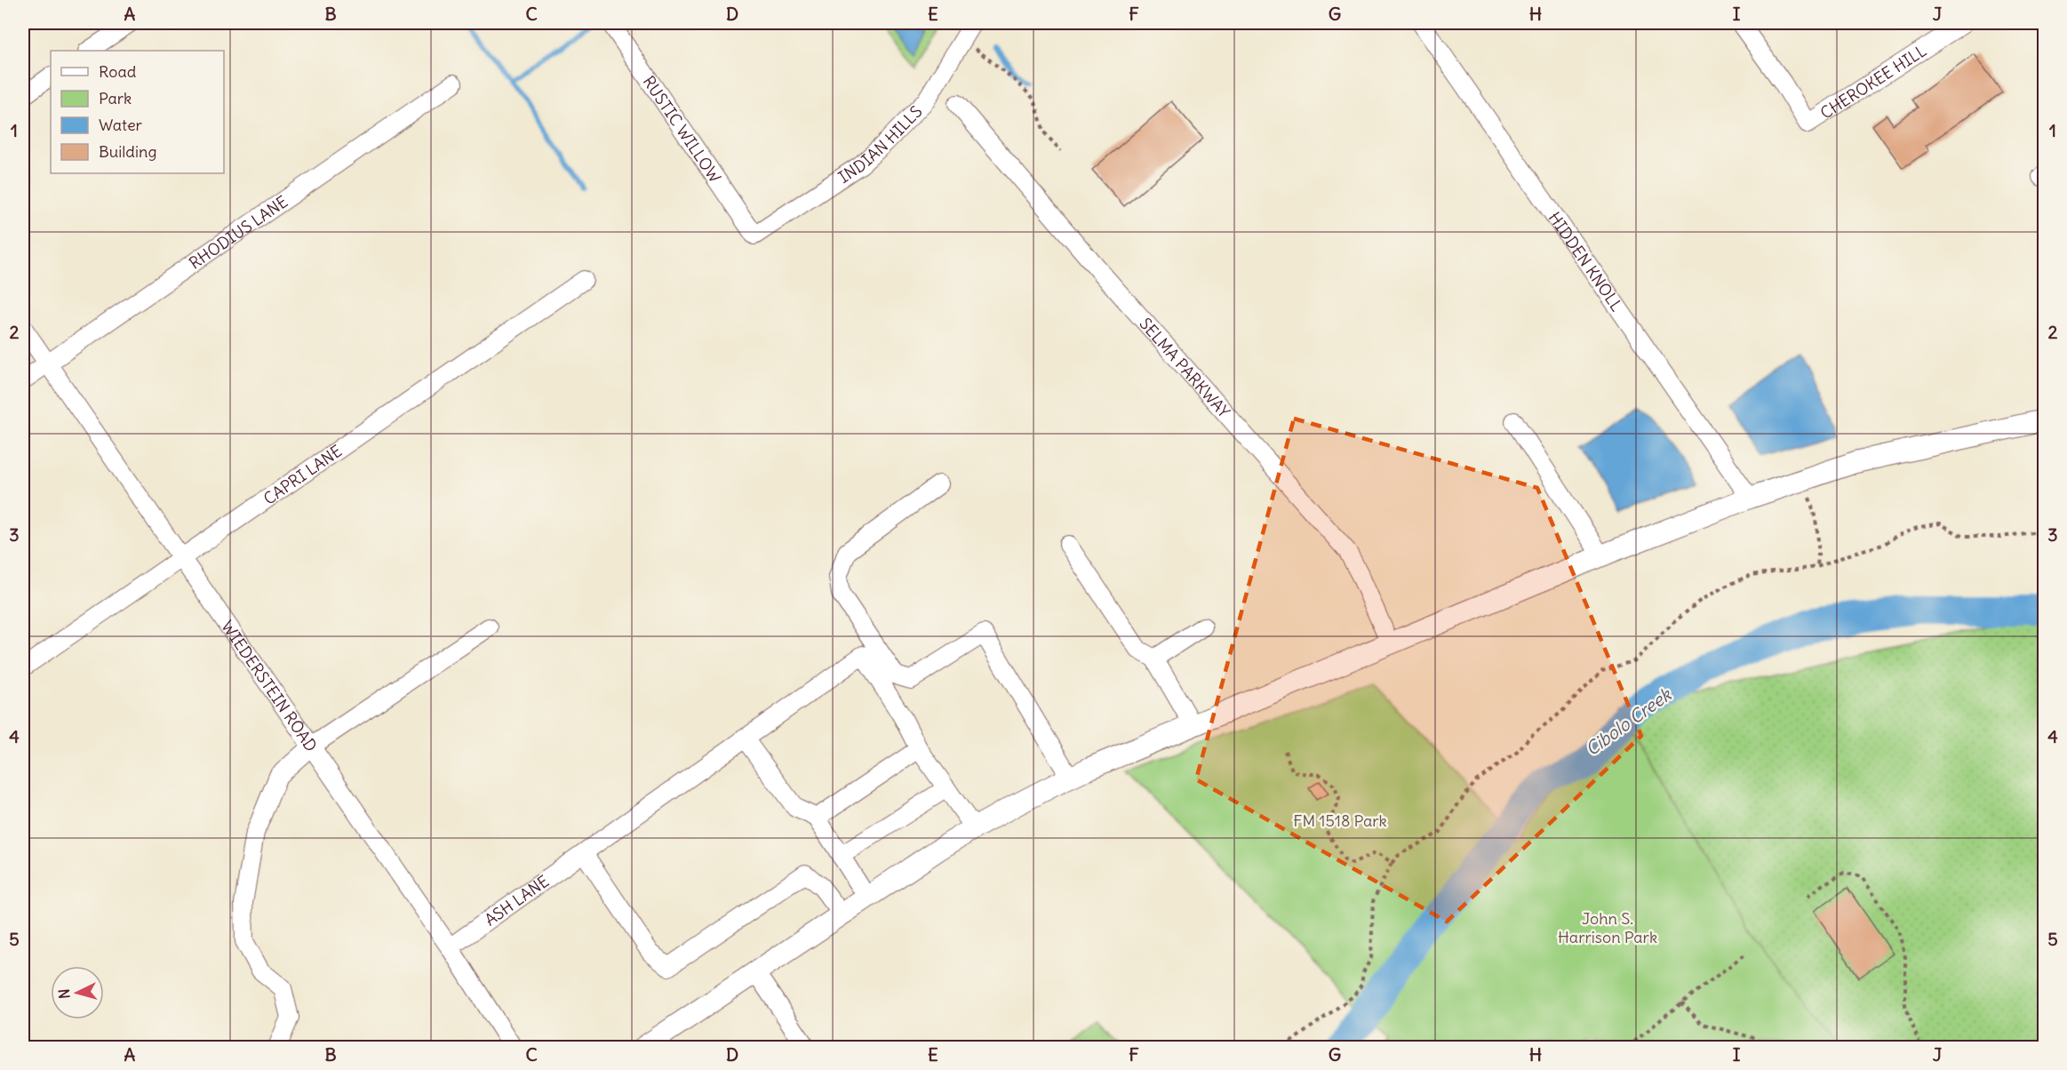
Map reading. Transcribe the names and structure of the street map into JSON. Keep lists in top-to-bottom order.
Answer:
{
  "streets": {
    "street": [
      "CHEROKEE HILL",
      "RUSTIC WILLOW",
      "INDIAN HILLS",
      "RHODIUS LANE",
      "HIDDEN KNOLL",
      "SELMA PARKWAY",
      "CAPRI LANE",
      "WIEDERSTEIN ROAD",
      "ASH LANE"
    ]
  },
  "crossings": [
    ["RUSTIC WILLOW", "INDIAN HILLS"],
    ["RHODIUS LANE", "WIEDERSTEIN ROAD"],
    ["CAPRI LANE", "WIEDERSTEIN ROAD"],
    ["WIEDERSTEIN ROAD", "ASH LANE"]
  ],
  "water": ["Cibolo Creek"],
  "parks": ["FM 1518 Park", "John S. Harrison Park"],
  "legend": [
    "Road",
    "Park",
    "Water",
    "Building"
  ],
  "north": "left",
  "grid": {
    "columns": [
      "A",
      "B",
      "C",
      "D",
      "E",
      "F",
      "G",
      "H",
      "I",
      "J"
    ],
    "rows": [
      "1",
      "2",
      "3",
      "4",
      "5"
    ]
  }
}
